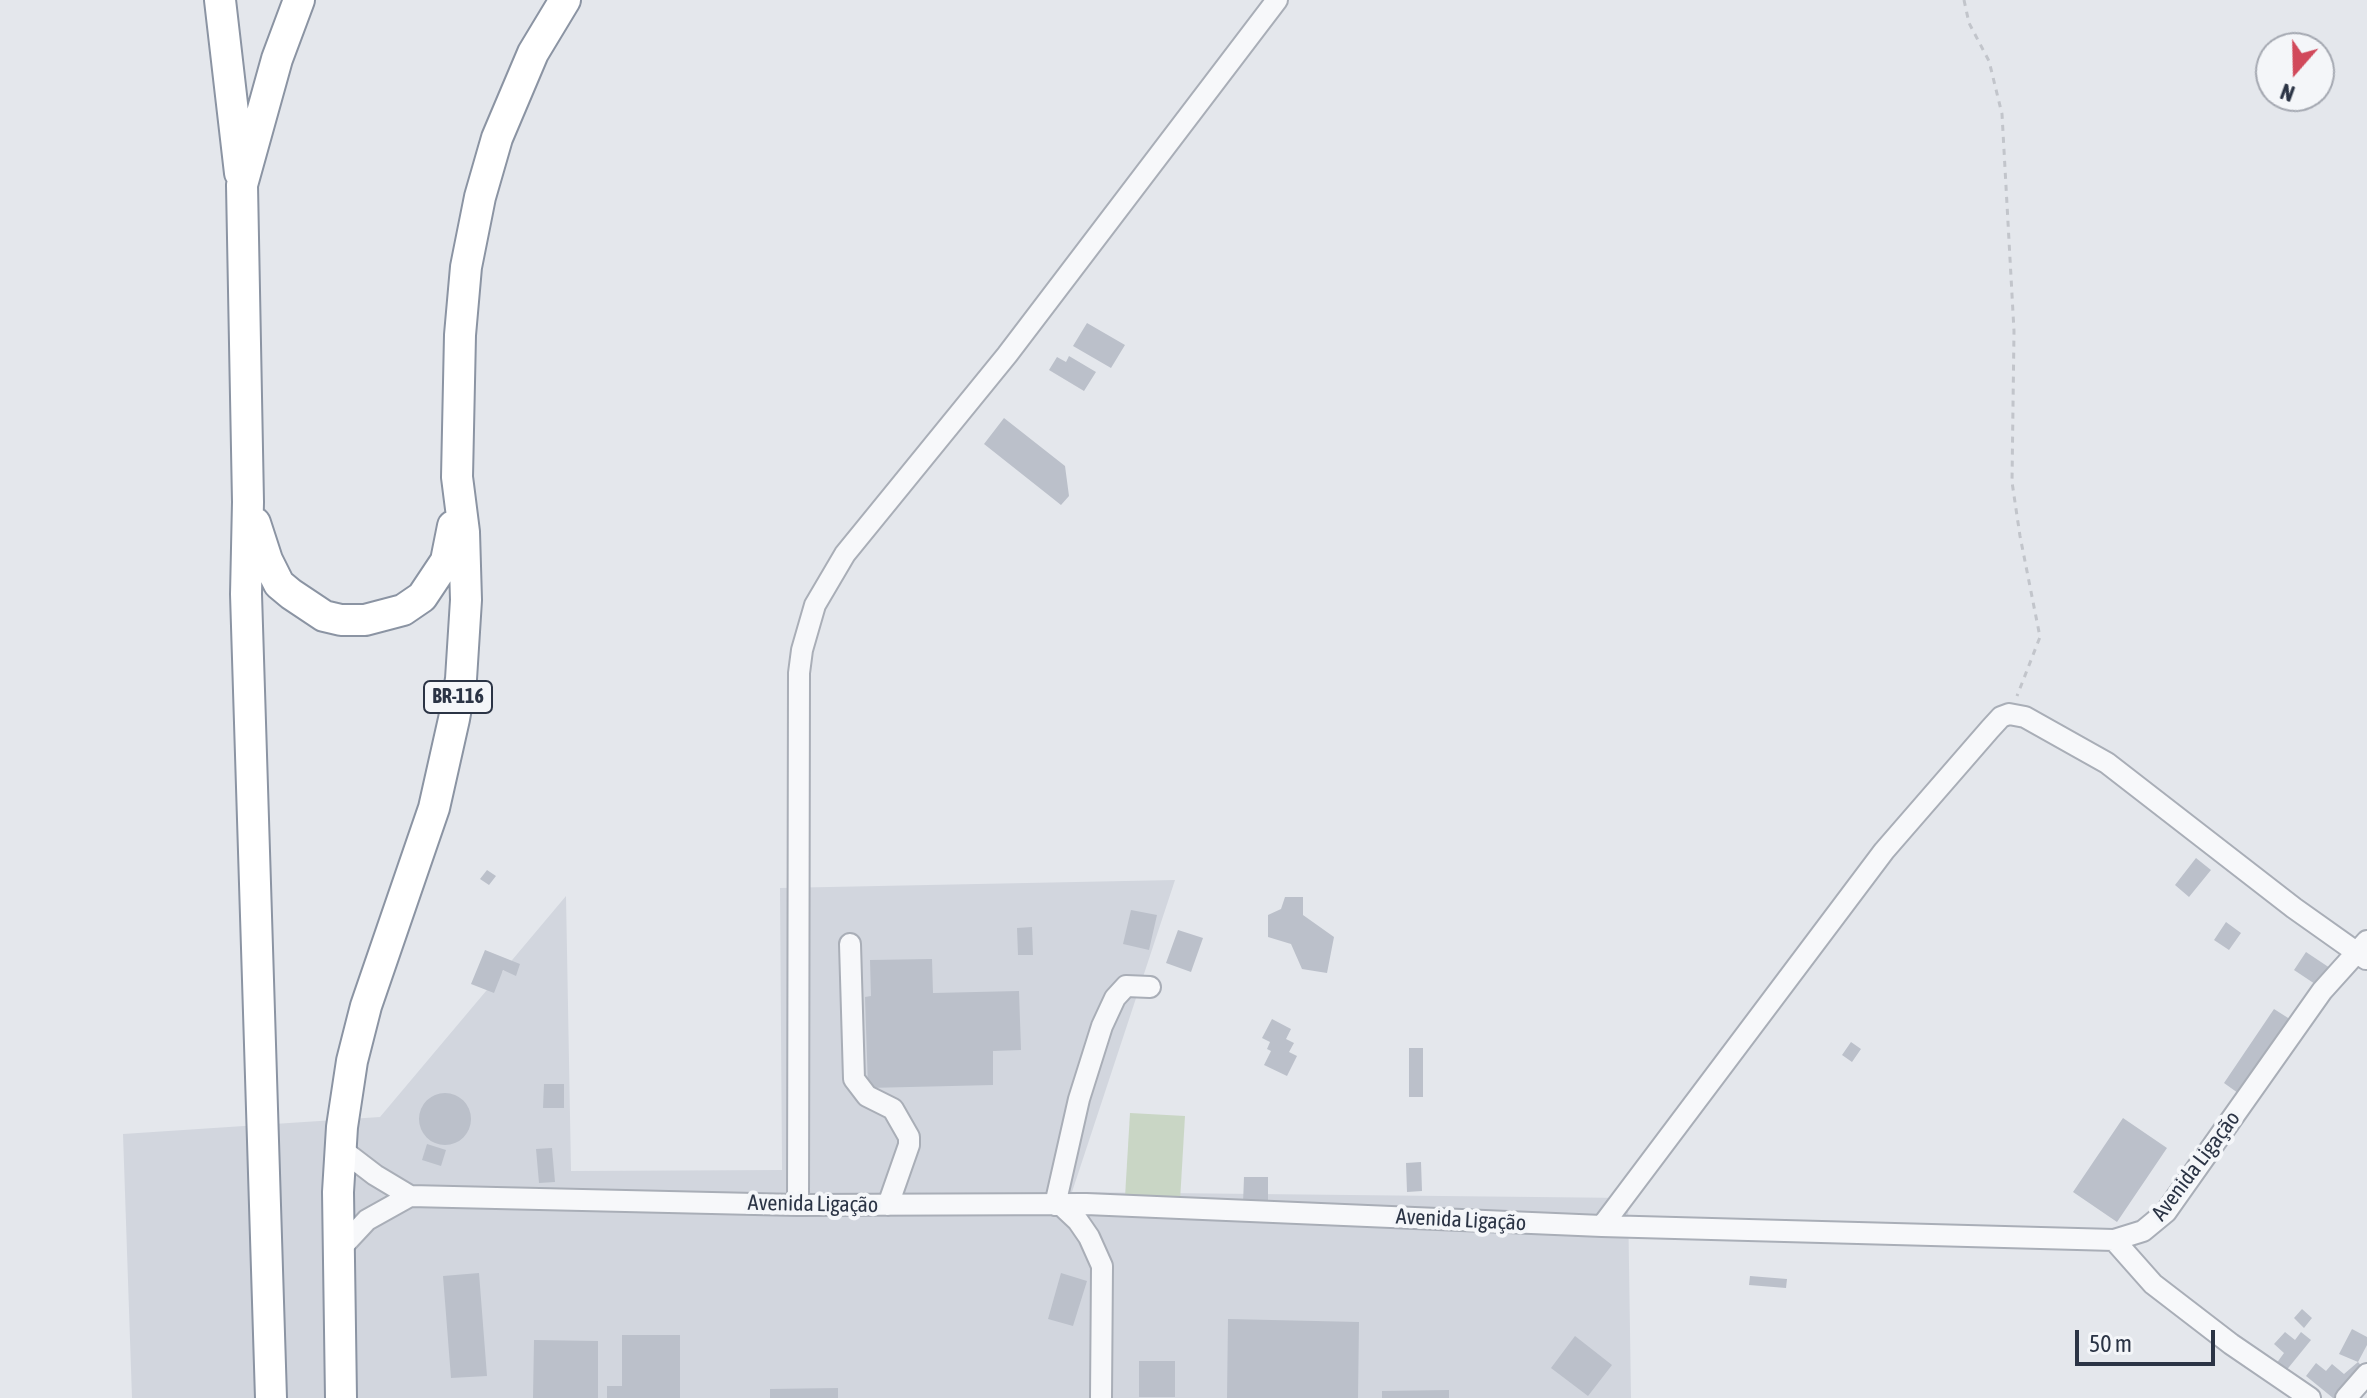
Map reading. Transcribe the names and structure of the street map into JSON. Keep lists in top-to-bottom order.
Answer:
{
  "streets": {
    "highway": ["BR-116"],
    "street": ["Avenida Ligação"]
  },
  "crossings": [
    ["BR-116", "Avenida Ligação"]
  ],
  "scale_bar": "50 m",
  "north": "bottom"
}
